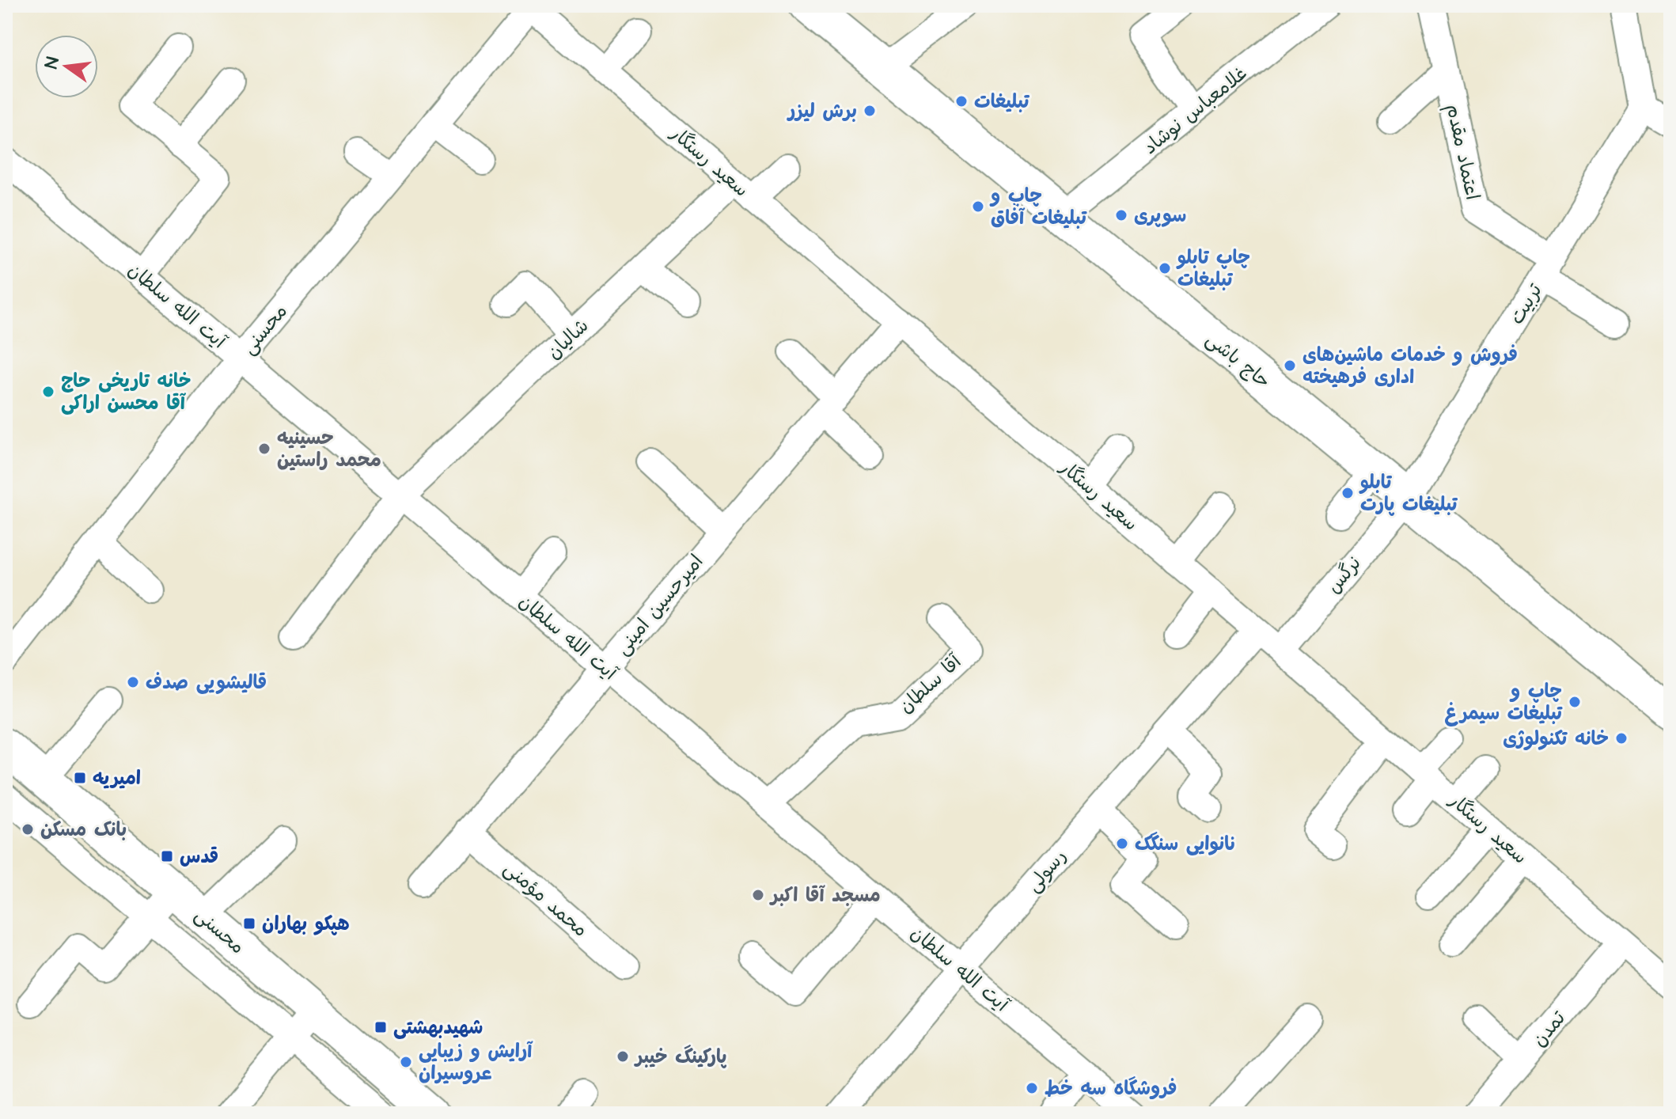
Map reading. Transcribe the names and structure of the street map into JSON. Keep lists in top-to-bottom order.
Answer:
{
  "streets": {
    "street": [
      "غلامعباس نوشاد",
      "اعتماد مقدم",
      "سعید رستگار",
      "تربیت",
      "آیت الله سلطان",
      "محسنی",
      "شالیان",
      "حاج باشی",
      "نرگس",
      "امیرحسین امینی",
      "آقا سلطان",
      "رسولی",
      "محمد مؤمنی",
      "تمدن"
    ]
  },
  "crossings": [
    ["غلامعباس نوشاد", "حاج باشی"],
    ["اعتماد مقدم", "تربیت"],
    ["سعید رستگار", "محسنی"],
    ["سعید رستگار", "شالیان"],
    ["سعید رستگار", "نرگس"],
    ["سعید رستگار", "امیرحسین امینی"],
    ["سعید رستگار", "رسولی"],
    ["سعید رستگار", "تمدن"],
    ["تربیت", "حاج باشی"],
    ["تربیت", "نرگس"],
    ["آیت الله سلطان", "محسنی"],
    ["آیت الله سلطان", "شالیان"],
    ["آیت الله سلطان", "امیرحسین امینی"],
    ["آیت الله سلطان", "آقا سلطان"],
    ["آیت الله سلطان", "رسولی"],
    ["حاج باشی", "نرگس"],
    ["امیرحسین امینی", "محمد مؤمنی"]
  ],
  "places": {
    "other": [
      "تبلیغات",
      "برش لیزر",
      "چاپ و تبلیغات آفاق",
      "سوپری",
      "چاپ تابلو تبلیغات",
      "فروش و خدمات ماشین‌های اداری فرهیخته",
      "خانه تاریخی حاج آقا محسن اراکی",
      "حسینیه محمد راستین",
      "تابلو تبلیغات پارت",
      "قالیشویی صدف",
      "چاپ و تبلیغات سیمرغ",
      "خانه تکنولوژی",
      "بانک مسکن",
      "نانوایی سنگک",
      "مسجد آقا اکبر",
      "پارکینگ خیبر",
      "آرایش و زیبایی عروسیران",
      "فروشگاه سه خط"
    ],
    "transit": [
      "امیریه",
      "قدس",
      "هپکو بهاران",
      "شهیدبهشتی"
    ]
  },
  "north": "left"
}
